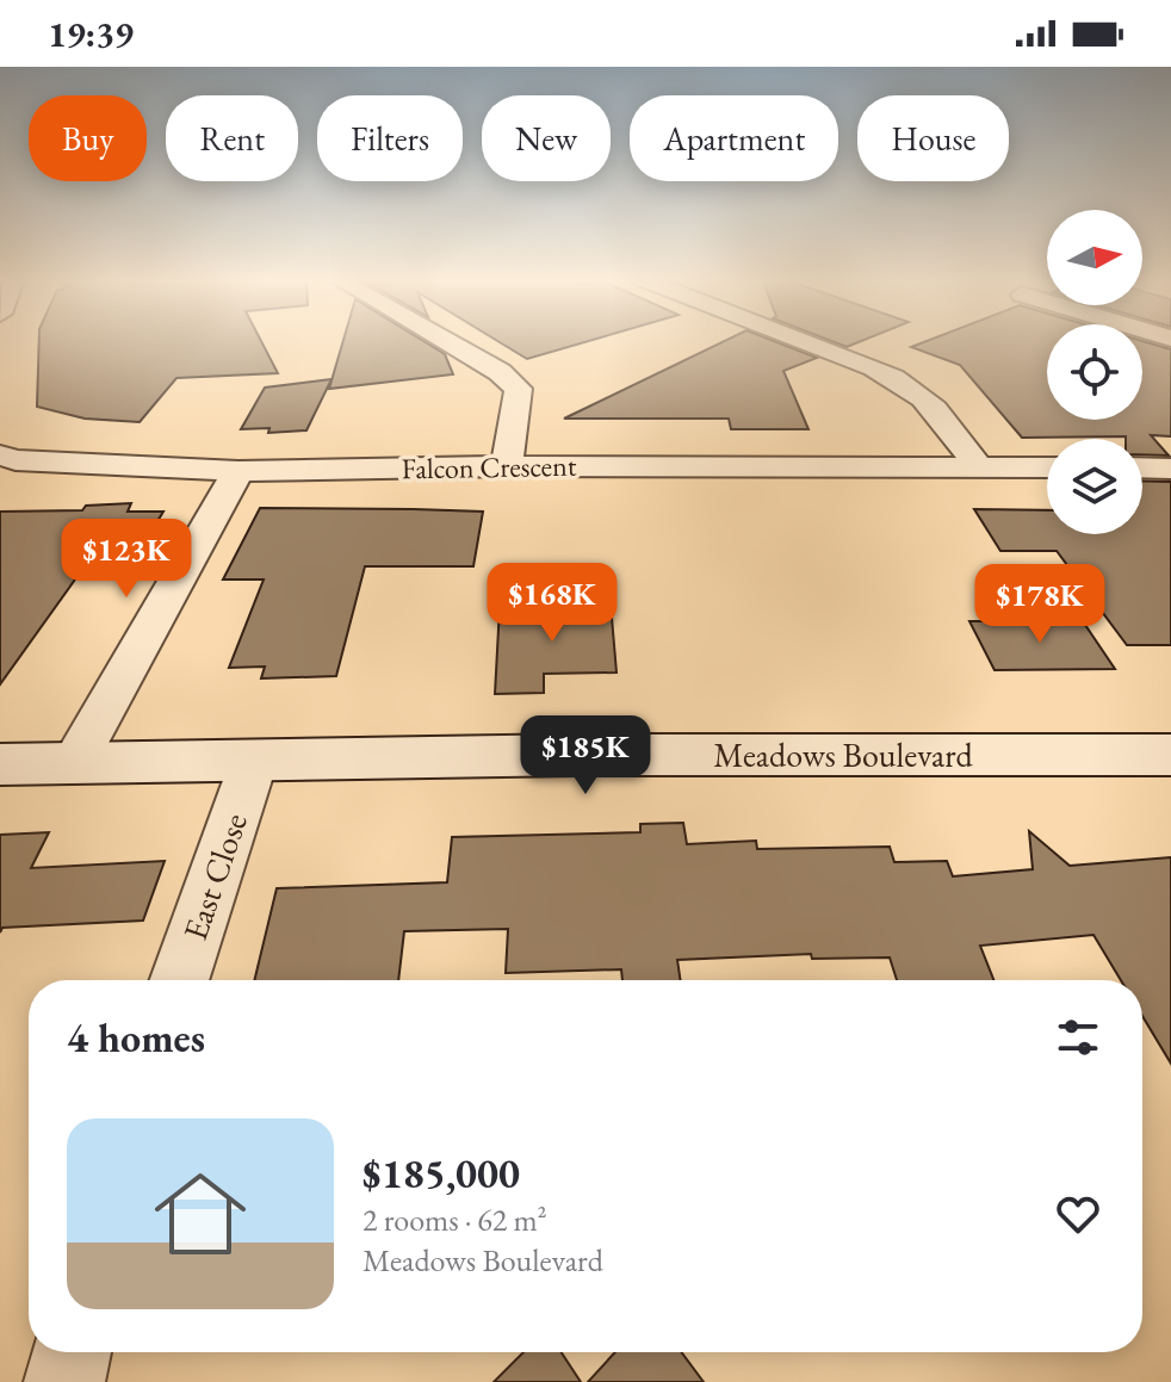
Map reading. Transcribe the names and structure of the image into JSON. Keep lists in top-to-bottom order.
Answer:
{
  "streets": {
    "street": ["Falcon Crescent", "Meadows Boulevard", "East Close"]
  },
  "crossings": [
    ["Meadows Boulevard", "East Close"]
  ],
  "north": "right",
  "page": {
    "status": "19:39",
    "chip": [
      "Buy",
      "Rent",
      "Filters",
      "New",
      "Apartment",
      "House"
    ],
    "price": [
      "$123K",
      "$168K",
      "$178K",
      "$185K"
    ],
    "heading": "4 homes",
    "list": [
      {
        "name": "$185,000",
        "note": "2 rooms · 62 m² · Meadows Boulevard"
      }
    ]
  }
}
